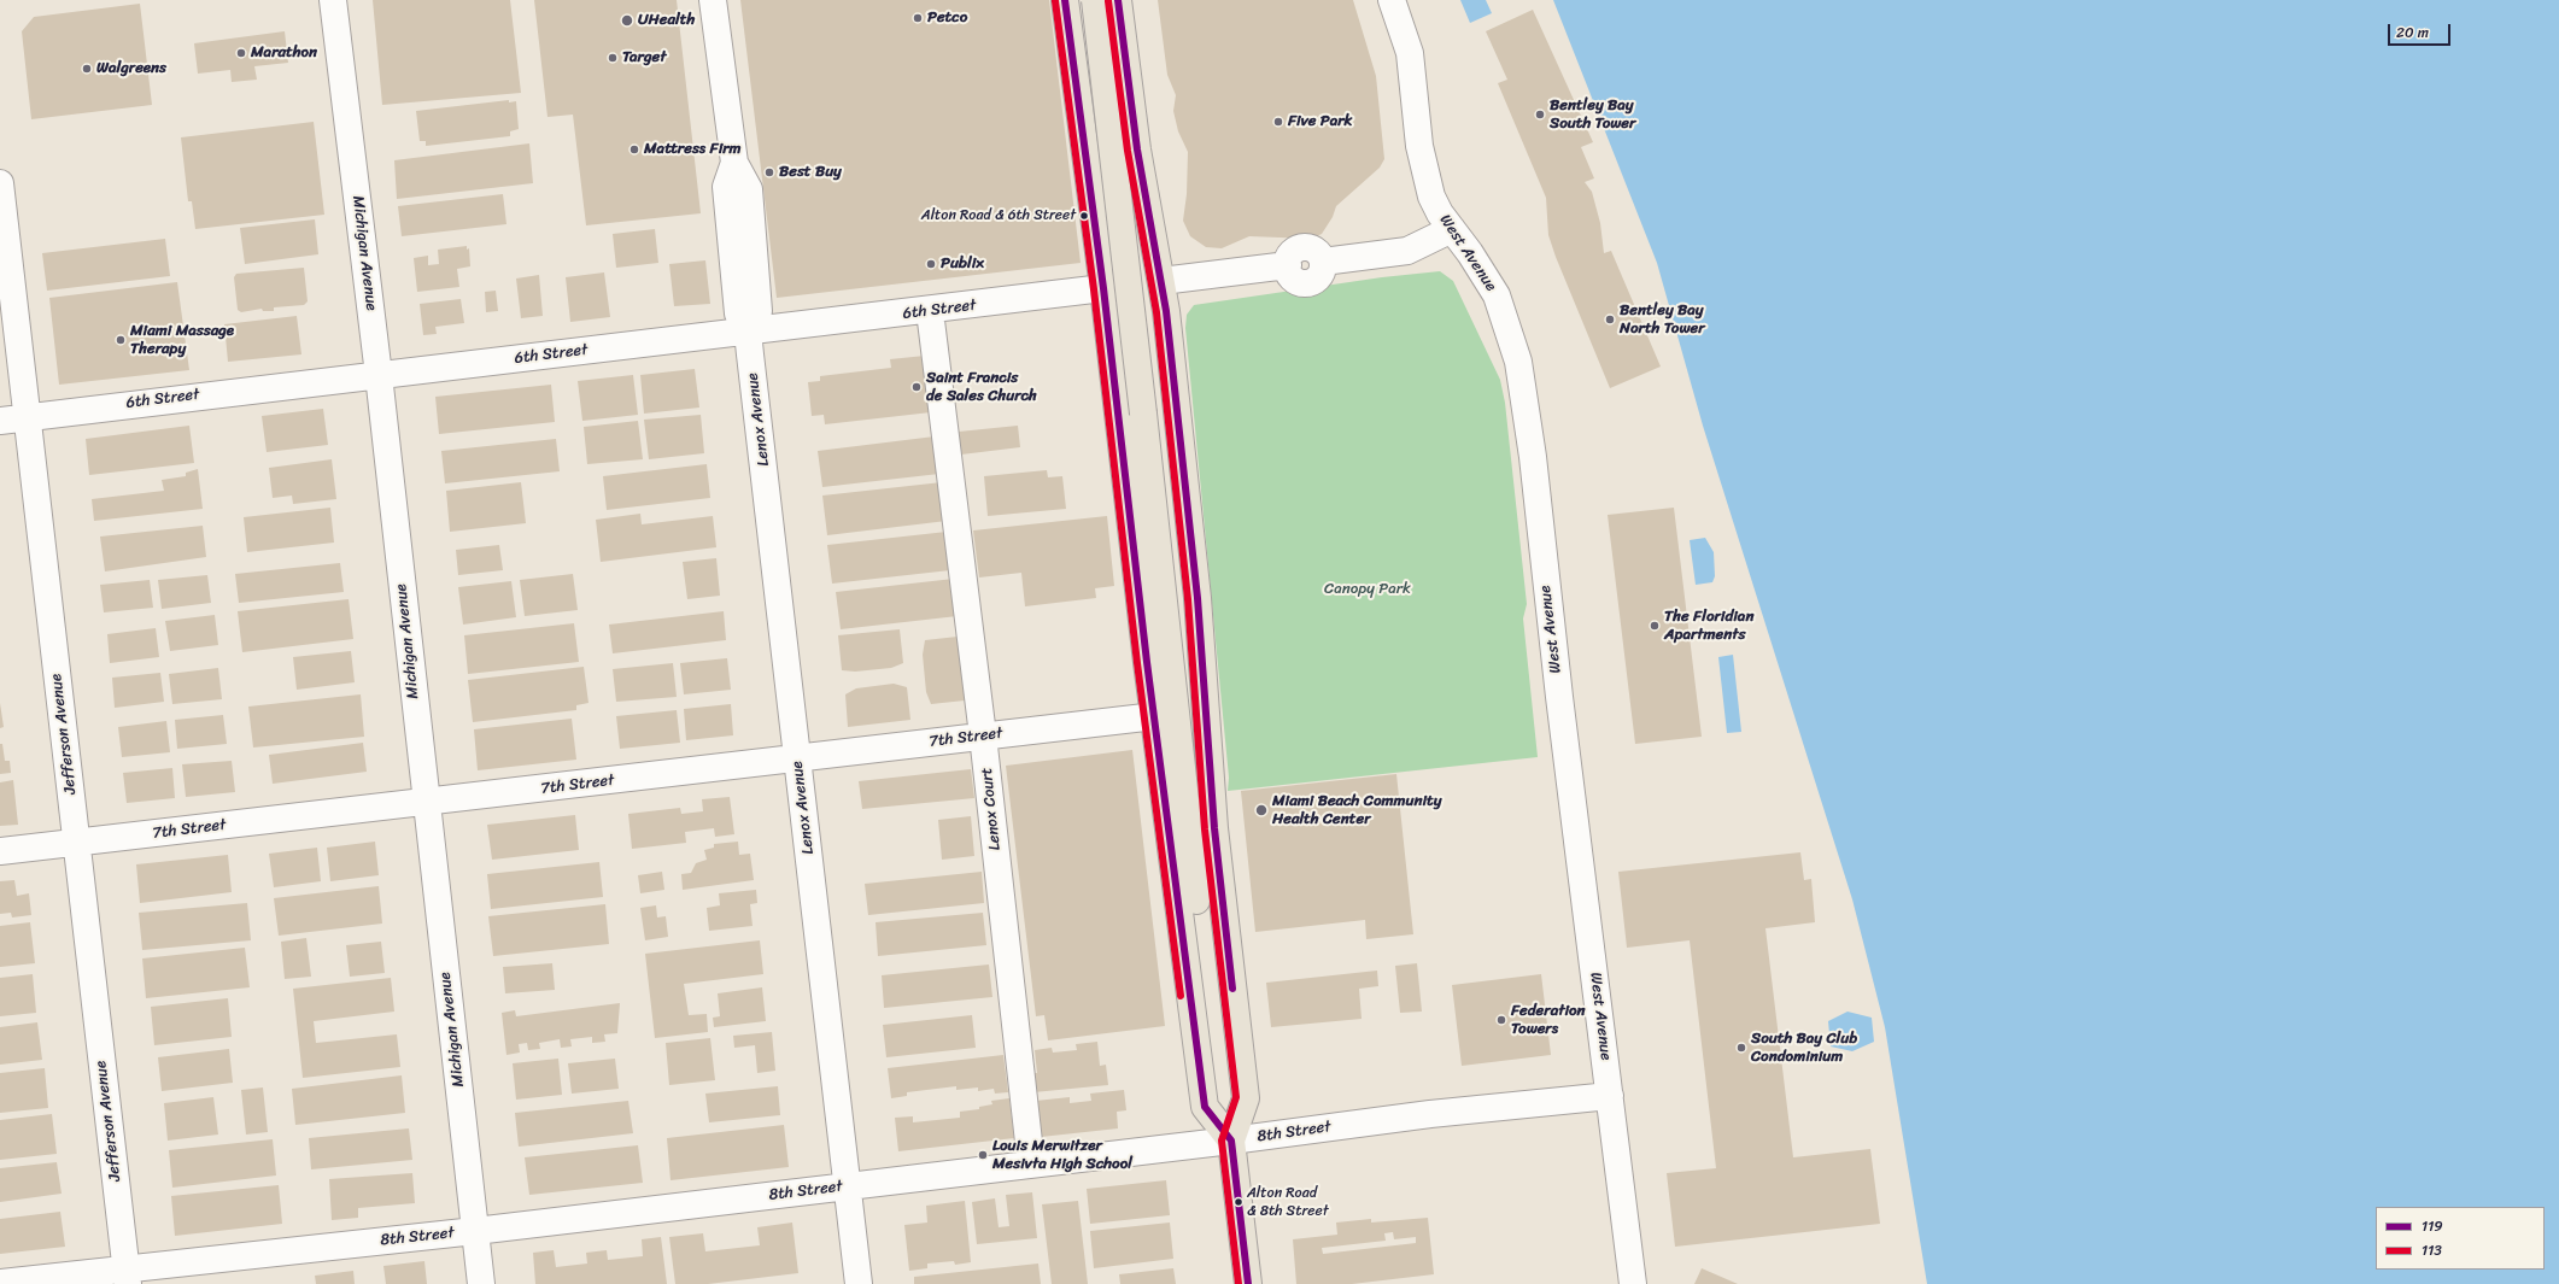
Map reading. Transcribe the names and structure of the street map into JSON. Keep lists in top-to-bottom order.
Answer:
{
  "streets": {
    "street": [
      "Michigan Avenue",
      "West Avenue",
      "6th Street",
      "Lenox Avenue",
      "Jefferson Avenue",
      "7th Street",
      "Lenox Court",
      "8th Street"
    ]
  },
  "crossings": [
    ["Michigan Avenue", "6th Street"],
    ["Michigan Avenue", "7th Street"],
    ["Michigan Avenue", "8th Street"],
    ["West Avenue", "8th Street"],
    ["6th Street", "Lenox Avenue"],
    ["6th Street", "Jefferson Avenue"],
    ["6th Street", "Lenox Court"],
    ["Lenox Avenue", "7th Street"],
    ["Lenox Avenue", "8th Street"],
    ["Jefferson Avenue", "7th Street"],
    ["Jefferson Avenue", "8th Street"],
    ["7th Street", "Lenox Court"],
    ["Lenox Court", "8th Street"]
  ],
  "parks": ["Canopy Park"],
  "places": [
    "Petco",
    "UHealth",
    "Marathon",
    "Target",
    "Walgreens",
    "Bentley Bay South Tower",
    "Five Park",
    "Mattress Firm",
    "Best Buy",
    "Alton Road & 6th Street",
    "Publix",
    "Bentley Bay North Tower",
    "Miami Massage Therapy",
    "Saint Francis de Sales Church",
    "The Floridian Apartments",
    "Miami Beach Community Health Center",
    "Federation Towers",
    "South Bay Club Condominium",
    "Louis Merwitzer Mesivta High School",
    "Alton Road & 8th Street"
  ],
  "lines": ["transit line 119", "transit line 113"],
  "legend": ["119", "113"],
  "scale_bar": "20 m"
}
